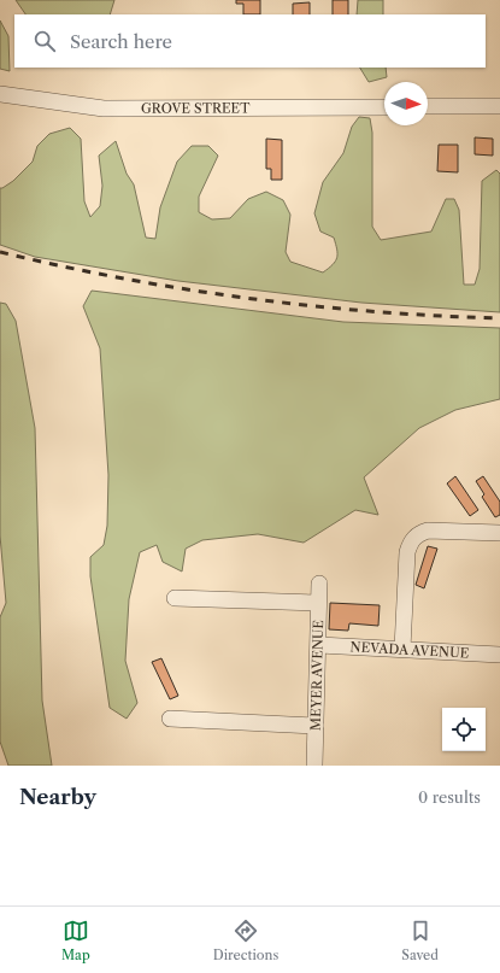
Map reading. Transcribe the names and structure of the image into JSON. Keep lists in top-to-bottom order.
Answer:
{
  "streets": {
    "street": ["GROVE STREET", "NEVADA AVENUE", "MEYER AVENUE"]
  },
  "crossings": [
    ["NEVADA AVENUE", "MEYER AVENUE"]
  ],
  "north": "right",
  "page": {
    "search": "Search here",
    "heading": ["Nearby", "0 results"],
    "nav": ["Map", "Directions", "Saved"]
  }
}
